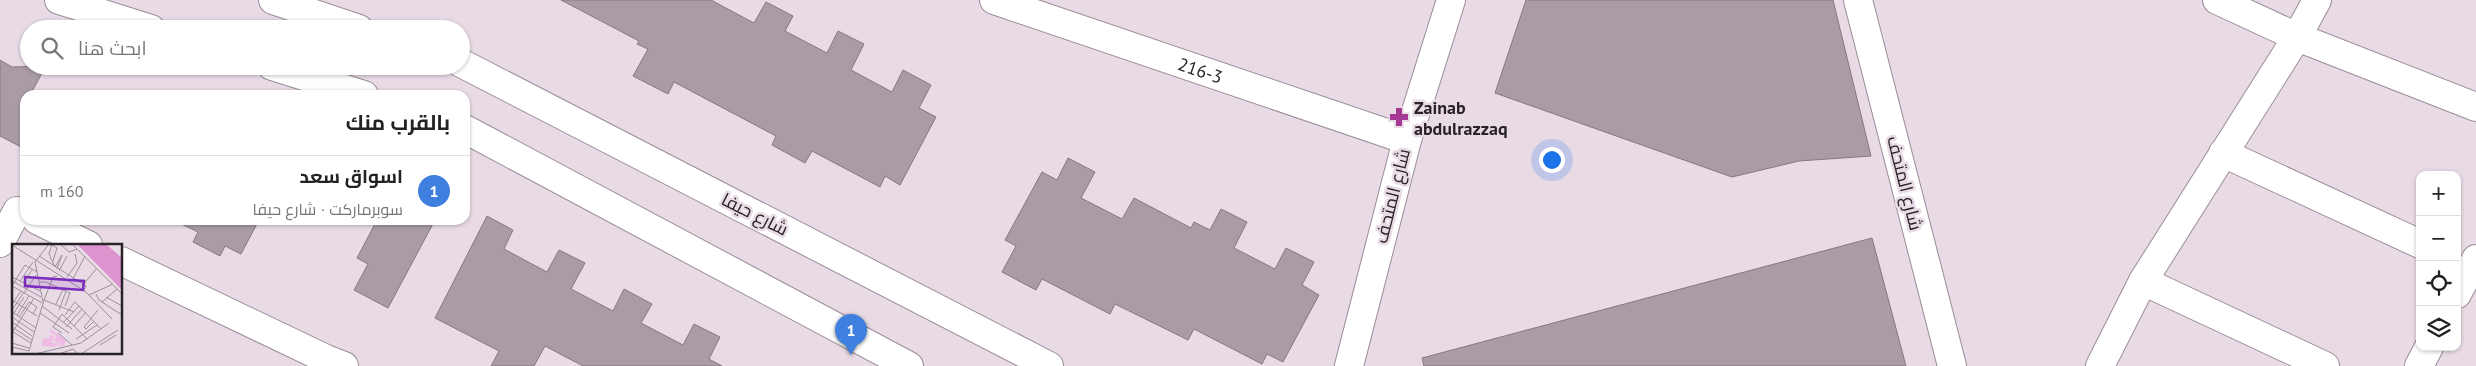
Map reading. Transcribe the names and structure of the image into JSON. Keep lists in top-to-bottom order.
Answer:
{
  "streets": {
    "main road": ["216-3", "شارع المتحف", "شارع حيفا"]
  },
  "crossings": [
    ["216-3", "شارع المتحف"]
  ],
  "places": {
    "pharmacy": ["Zainab abdulrazzaq"]
  },
  "page": {
    "search": "ابحث هنا",
    "heading": "بالقرب منك",
    "list": [
      {
        "mark": "1",
        "name": "اسواق سعد",
        "note": "سوبرماركت · شارع حيفا",
        "value": "160 m"
      }
    ],
    "map_buttons": ["+", "−"],
    "pins": "1"
  }
}
